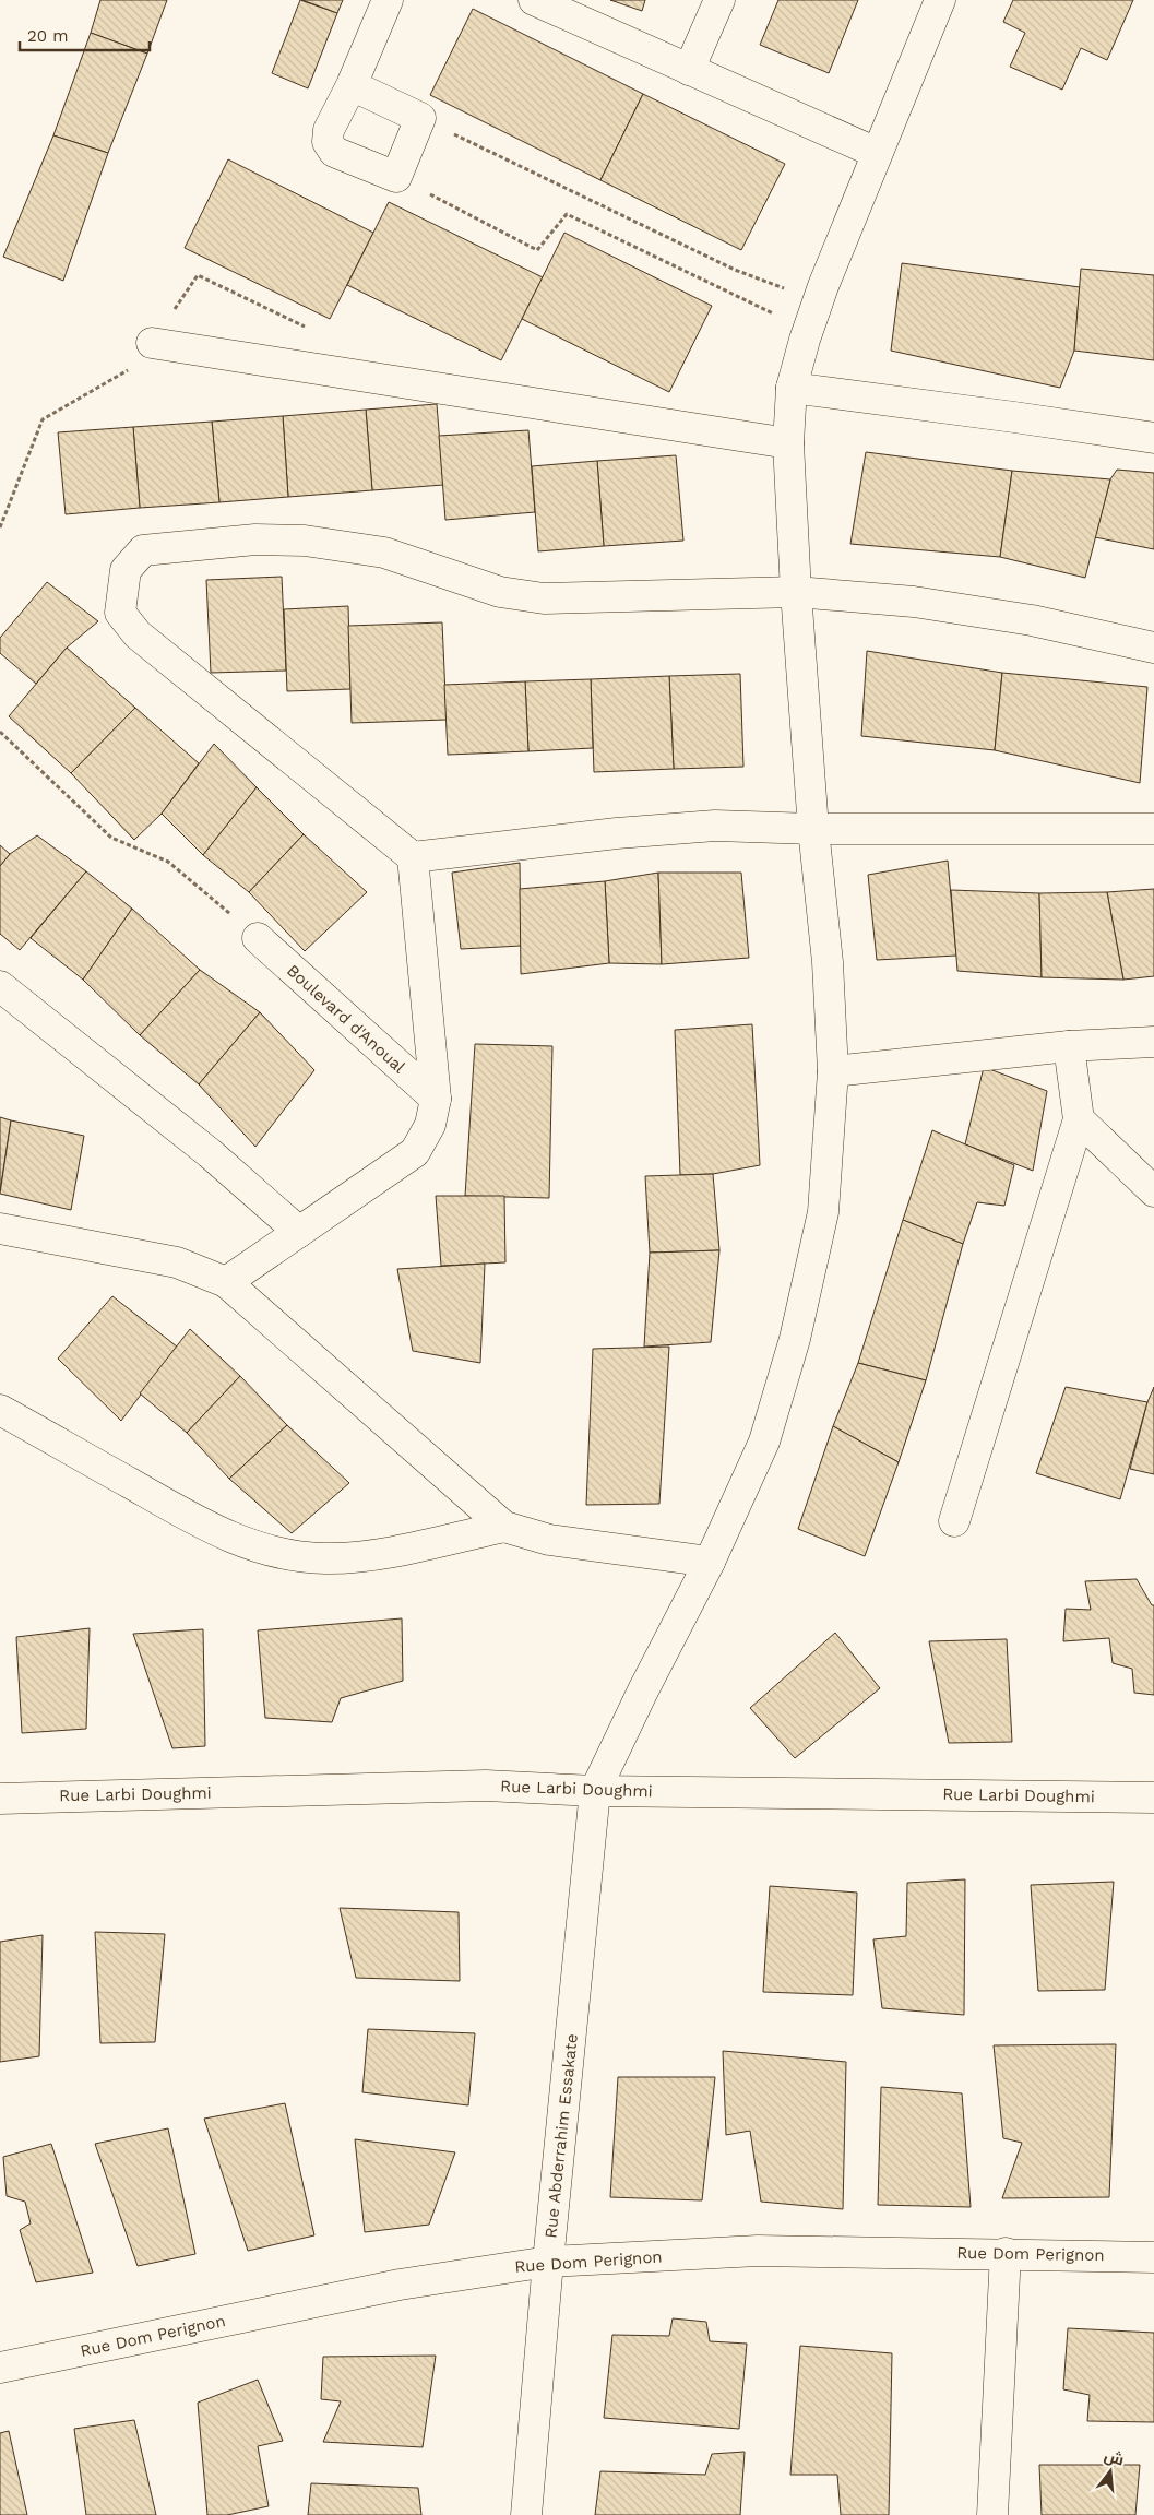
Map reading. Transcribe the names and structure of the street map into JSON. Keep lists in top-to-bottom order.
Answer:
{
  "streets": {
    "street": [
      "Boulevard d'Anoual",
      "Rue Larbi Doughmi",
      "Rue Abderrahim Essakate",
      "Rue Dom Perignon"
    ]
  },
  "crossings": [
    ["Rue Larbi Doughmi", "Rue Abderrahim Essakate"],
    ["Rue Abderrahim Essakate", "Rue Dom Perignon"]
  ],
  "scale_bar": "20 m",
  "north": "top"
}
